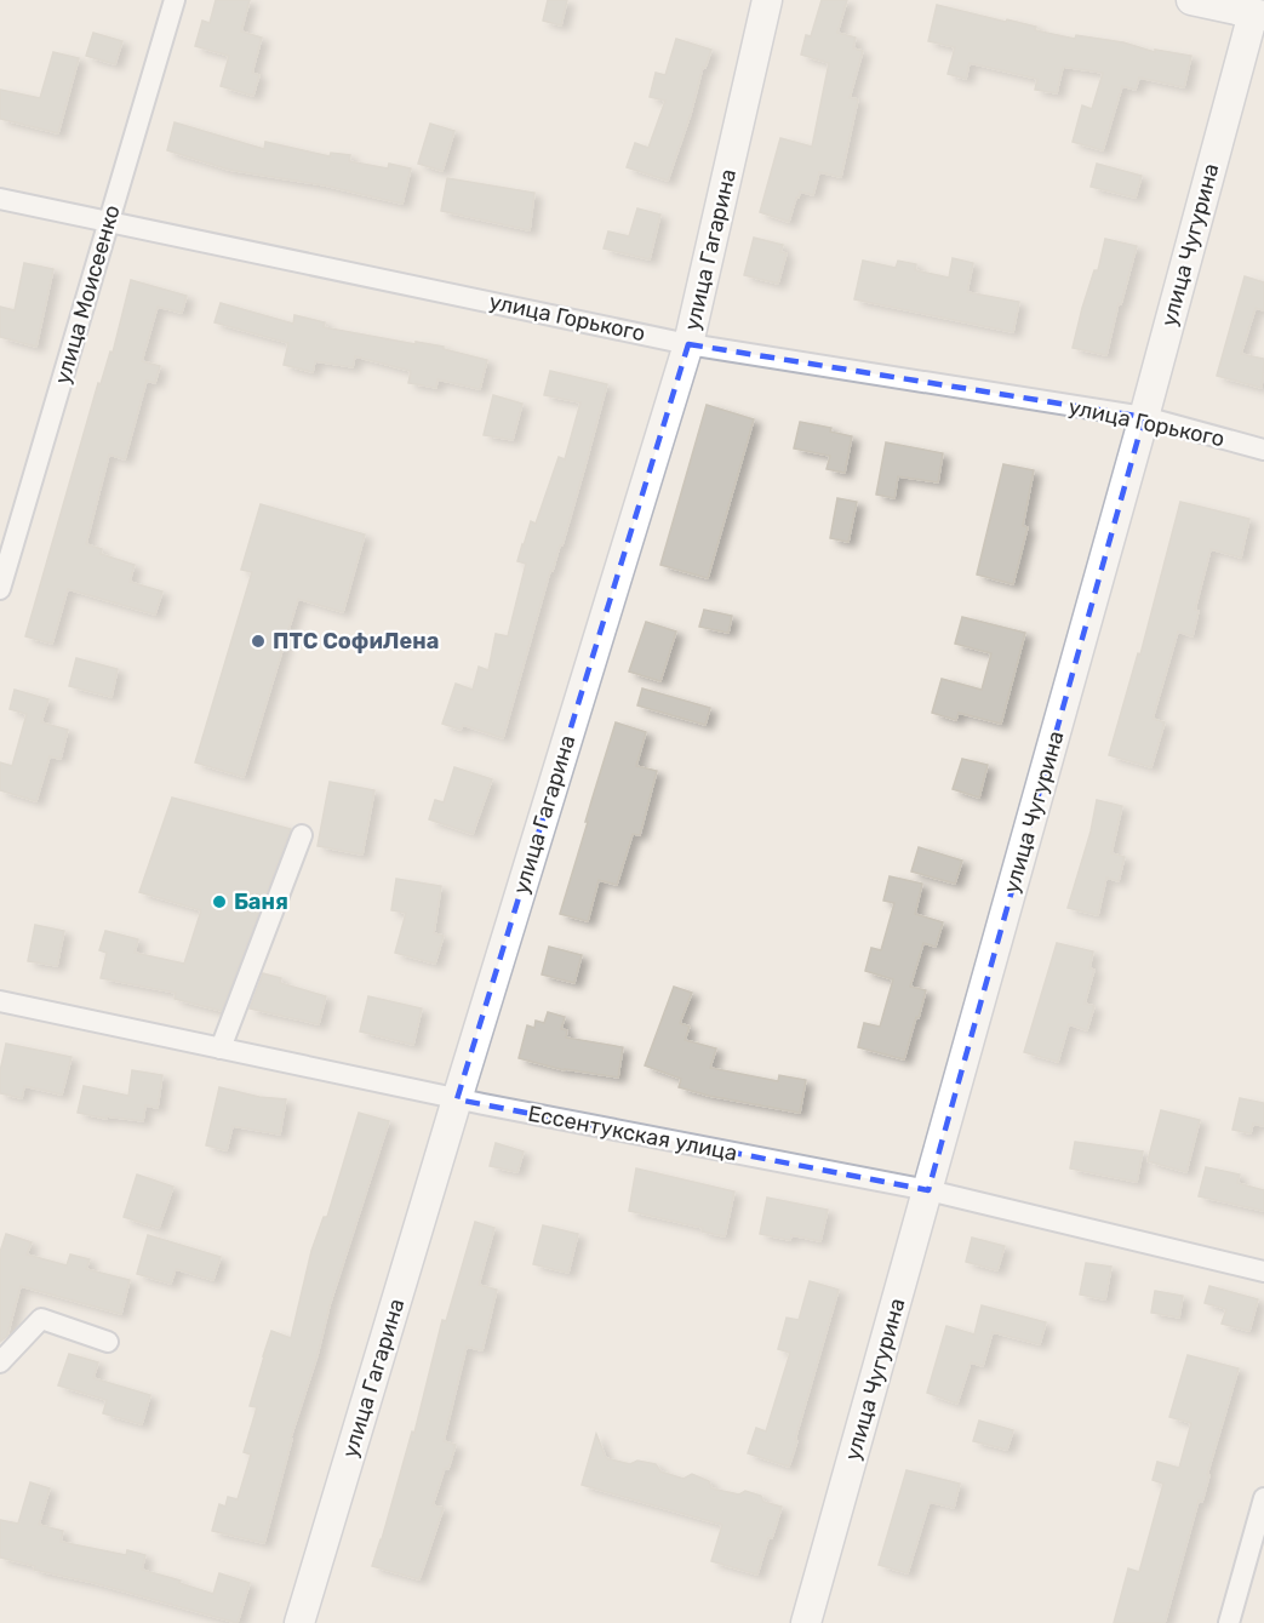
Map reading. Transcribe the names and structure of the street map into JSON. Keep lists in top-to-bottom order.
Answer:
{
  "streets": {
    "street": [
      "улица Чугурина",
      "улица Гагарина",
      "улица Моисеенко",
      "улица Горького",
      "Ессентукская улица"
    ]
  },
  "crossings": [
    ["улица Чугурина", "улица Горького"],
    ["улица Чугурина", "Ессентукская улица"],
    ["улица Гагарина", "улица Горького"],
    ["улица Гагарина", "Ессентукская улица"],
    ["улица Моисеенко", "улица Горького"]
  ],
  "places": ["ПТС СофиЛена", "Баня"]
}
